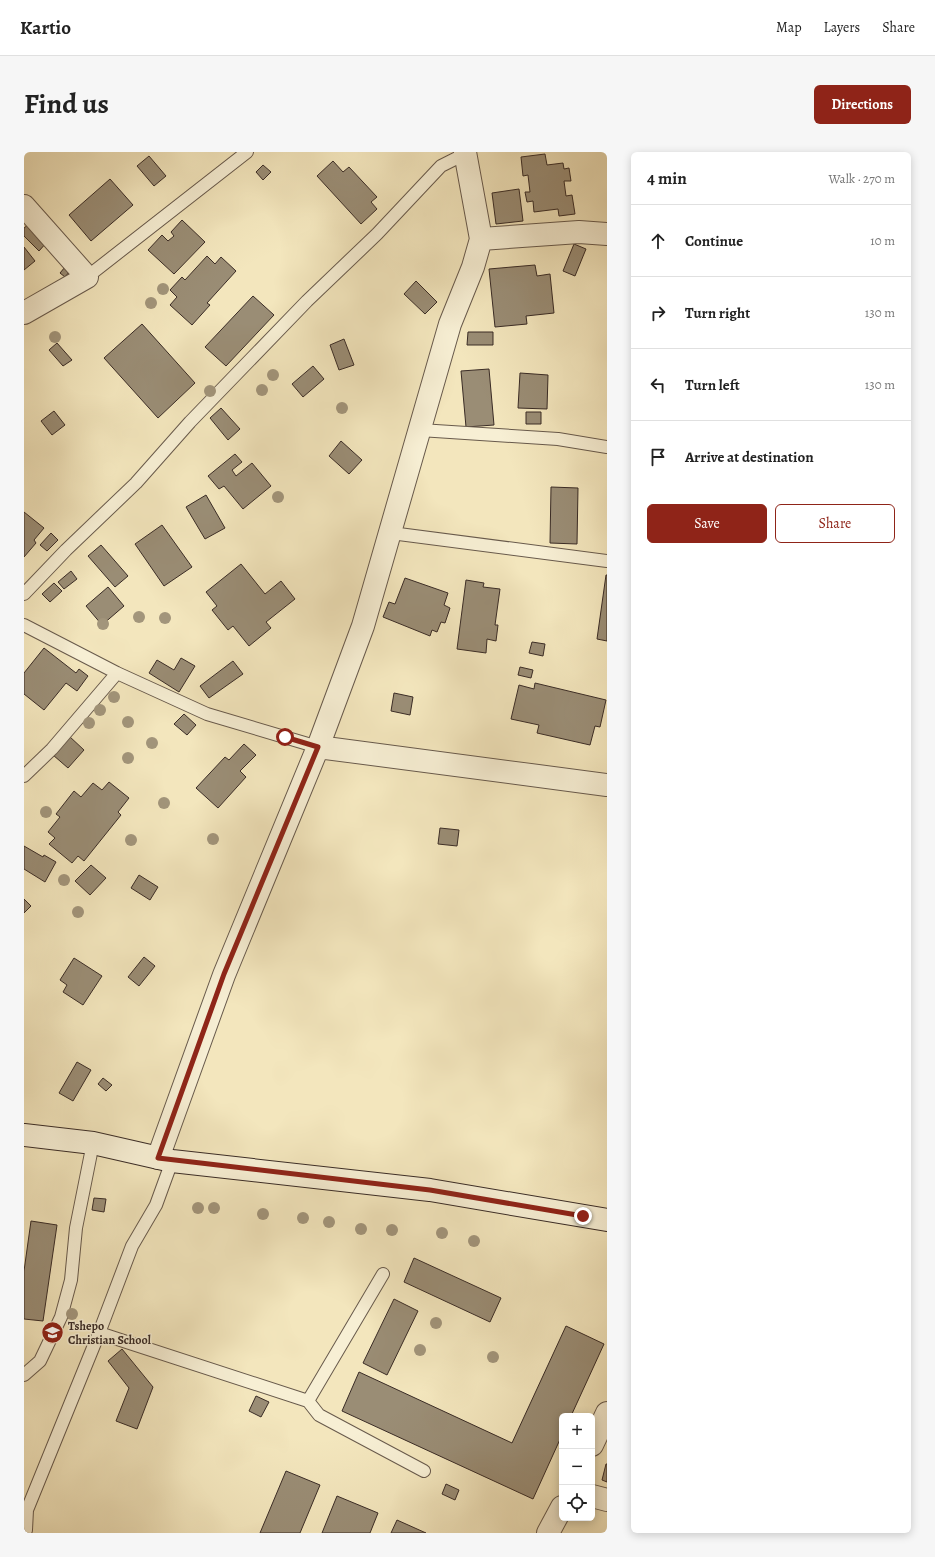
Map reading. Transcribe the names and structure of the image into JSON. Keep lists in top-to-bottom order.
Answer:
{
  "places": {
    "school or university": ["Tshepo Christian School"]
  },
  "page": {
    "header": "Kartio",
    "nav": ["Map", "Layers", "Share"],
    "title": "Find us",
    "buttons": [
      "Directions",
      ["Save", "Share"]
    ],
    "heading": ["4 min", "Walk · 270 m"],
    "list": [
      ["Continue", "10 m"],
      ["Turn right", "130 m"],
      ["Turn left", "130 m"],
      "Arrive at destination"
    ],
    "map_buttons": ["+", "−"]
  }
}
